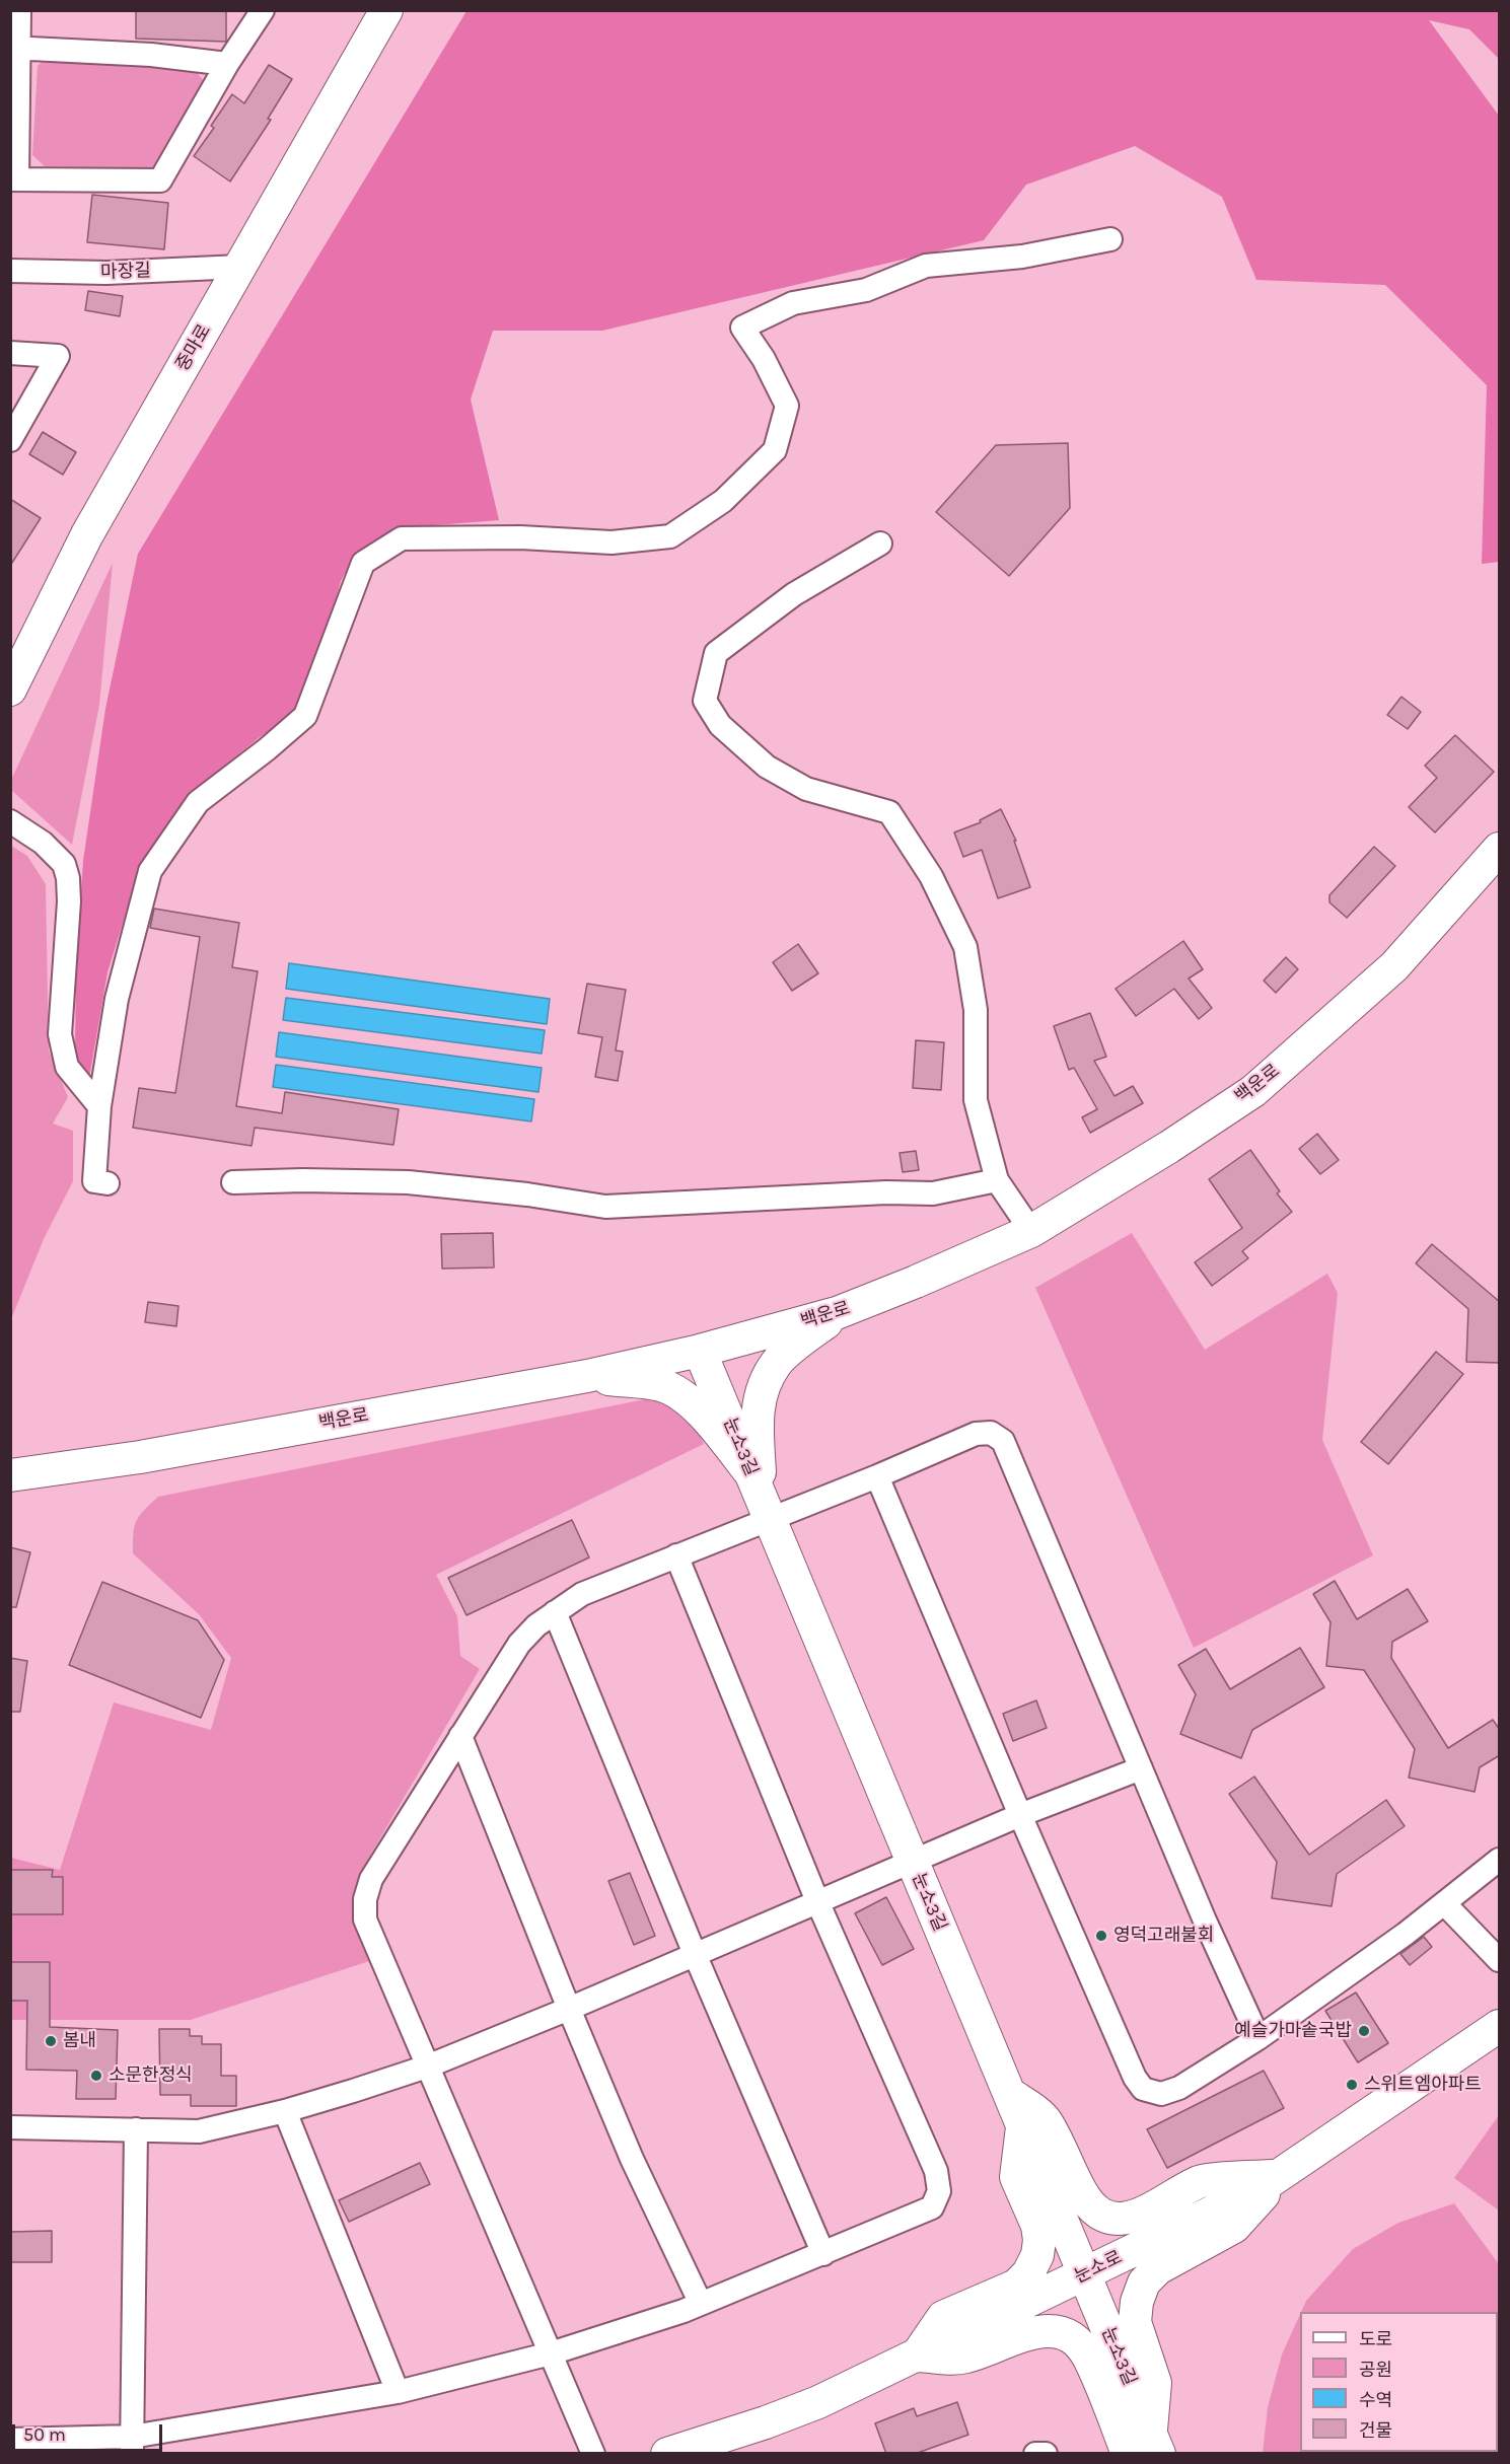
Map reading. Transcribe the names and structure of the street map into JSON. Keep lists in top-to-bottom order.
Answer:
{
  "streets": {
    "street": [
      "마장길",
      "중마로",
      "백운로",
      "눈소3길",
      "눈소로"
    ]
  },
  "crossings": [
    ["마장길", "중마로"],
    ["백운로", "눈소3길"],
    ["눈소3길", "눈소로"]
  ],
  "places": [
    "영덕고래불회",
    "예슬가마솥국밥",
    "봄내",
    "소문한정식",
    "스위트엠아파트"
  ],
  "legend": [
    "도로",
    "공원",
    "수역",
    "건물"
  ],
  "scale_bar": "50 m"
}
